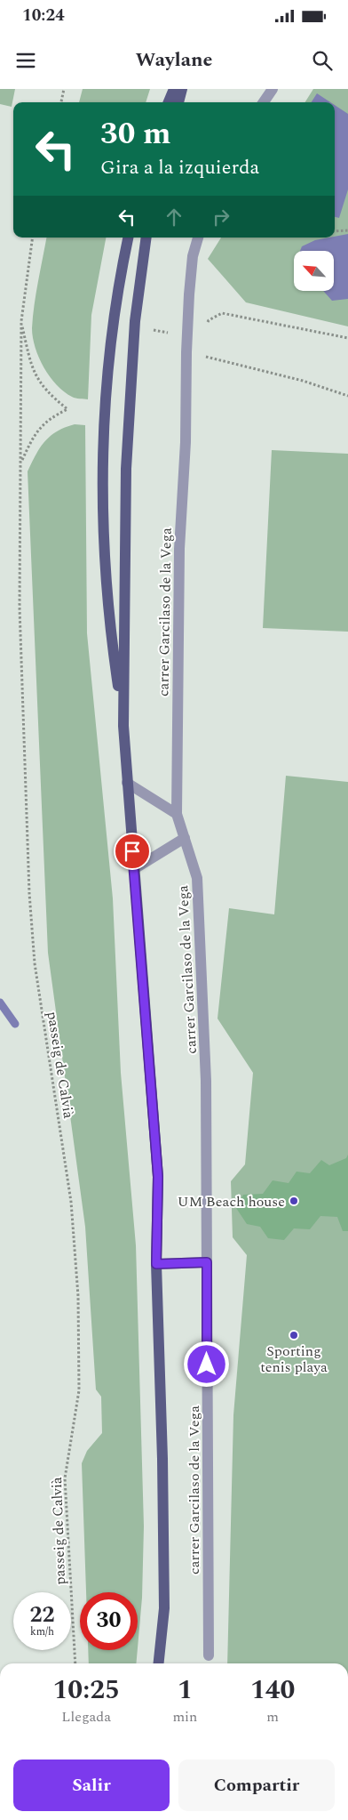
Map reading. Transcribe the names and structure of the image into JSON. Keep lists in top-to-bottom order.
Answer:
{
  "streets": {
    "street": ["carrer Garcilaso de la Vega"],
    "path": ["passeig de Calvià"]
  },
  "places": ["UM Beach house", "Sporting tenis playa"],
  "north": "top left",
  "page": {
    "status": "10:24",
    "header": "Waylane",
    "turn": ["30 m", "Gira a la izquierda"],
    "speed": "22 km/h",
    "limit": "30",
    "eta": [
      "10:25",
      "Llegada",
      "1",
      "min",
      "140",
      "m"
    ],
    "buttons": ["Salir", "Compartir"]
  }
}
